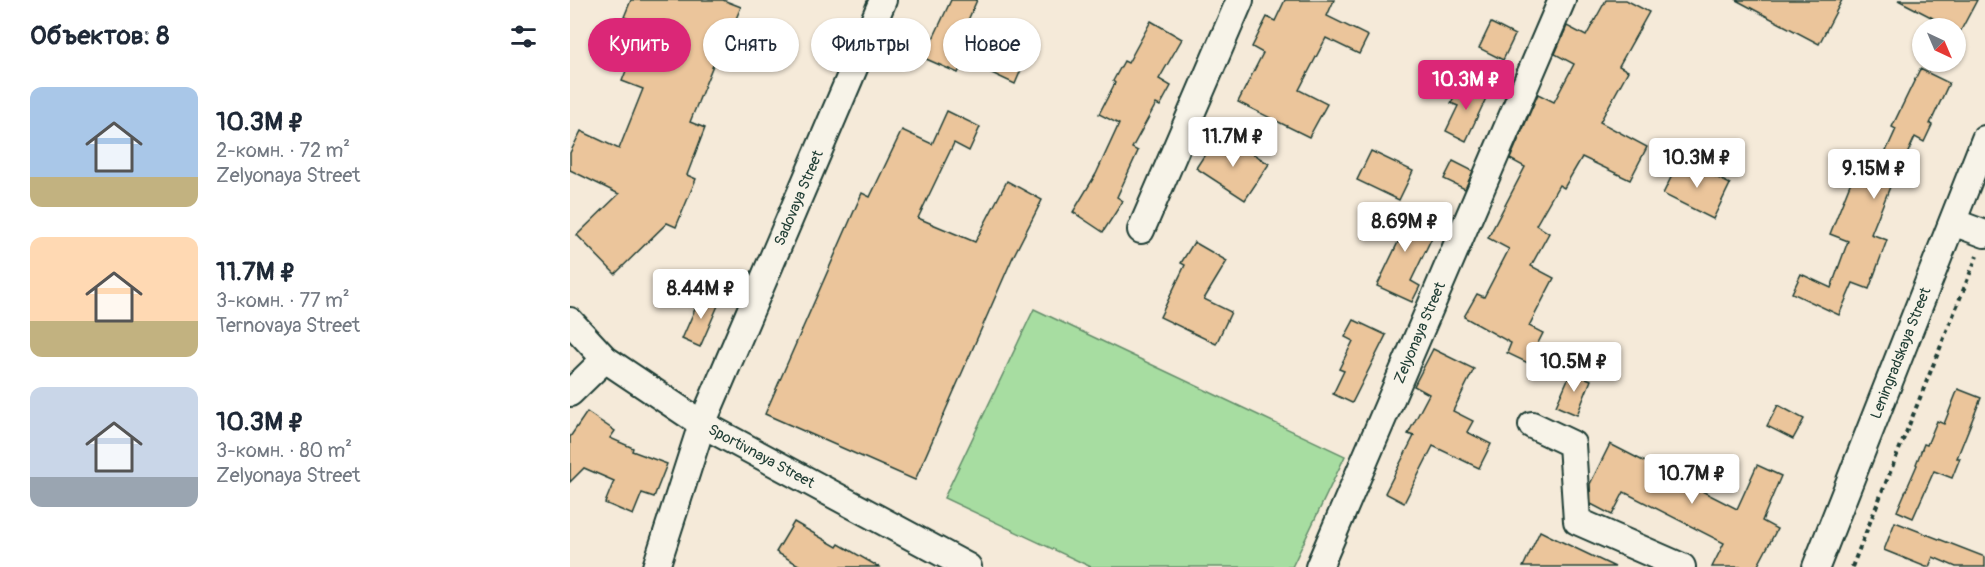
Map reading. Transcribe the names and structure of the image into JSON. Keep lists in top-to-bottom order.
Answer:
{
  "streets": {
    "street": [
      "Sadovaya Street",
      "Zelyonaya Street",
      "Leningradskaya Street",
      "Sportivnaya Street"
    ]
  },
  "crossings": [
    ["Sadovaya Street", "Sportivnaya Street"]
  ],
  "north": "bottom right",
  "page": {
    "heading": "Объектов: 8",
    "chip": [
      "Купить",
      "Снять",
      "Фильтры",
      "Новое"
    ],
    "price": [
      "10.3M ₽",
      "11.7M ₽",
      "10.3M ₽",
      "9.15M ₽",
      "8.69M ₽",
      "8.44M ₽",
      "10.5M ₽",
      "10.7M ₽"
    ],
    "list": [
      {
        "name": "10.3M ₽",
        "note": "2-комн. · 72 m² · Zelyonaya Street"
      },
      {
        "name": "11.7M ₽",
        "note": "3-комн. · 77 m² · Ternovaya Street"
      },
      {
        "name": "10.3M ₽",
        "note": "3-комн. · 80 m² · Zelyonaya Street"
      }
    ]
  }
}
